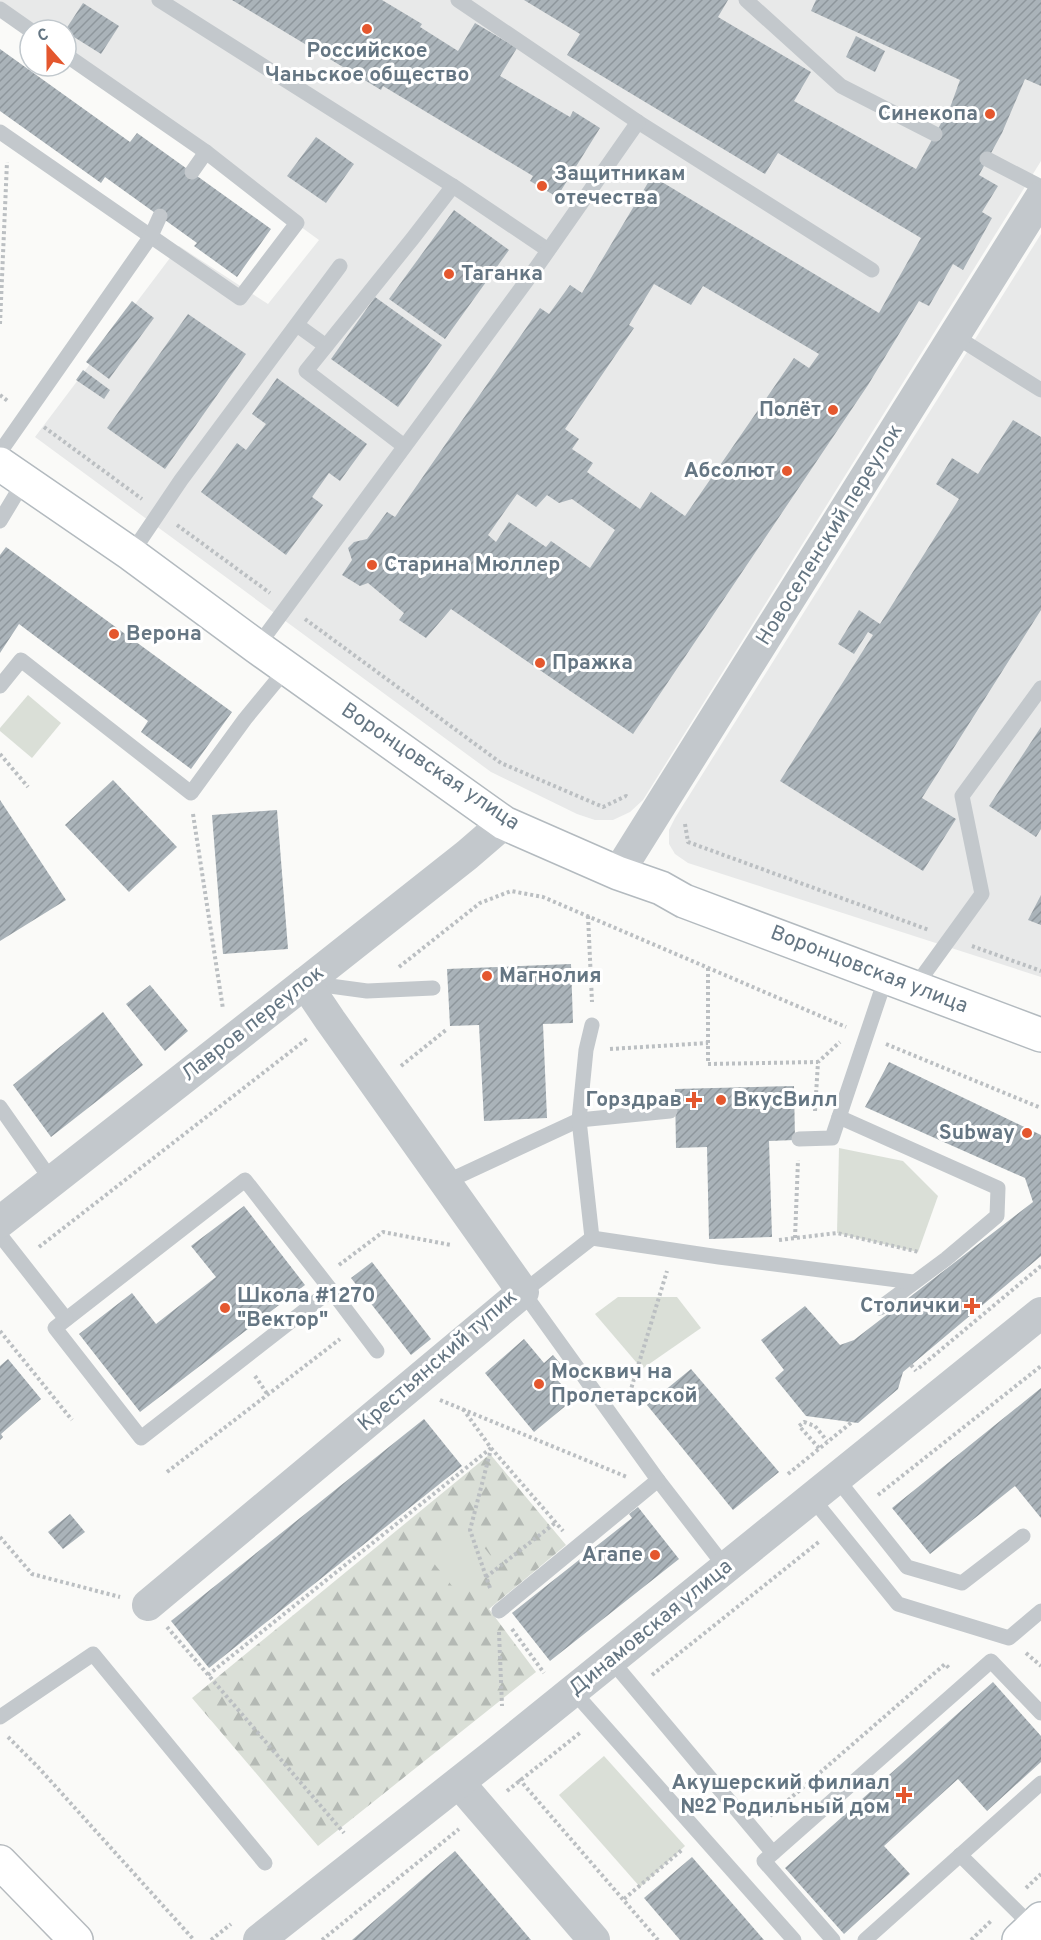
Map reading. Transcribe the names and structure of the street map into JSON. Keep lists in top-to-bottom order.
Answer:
{
  "streets": {
    "main road": ["Воронцовская улица"],
    "street": [
      "Новоселенский переулок",
      "Лавров переулок",
      "Крестьянский тупик",
      "Динамовская улица"
    ]
  },
  "crossings": [
    ["Новоселенский переулок", "Воронцовская улица"],
    ["Воронцовская улица", "Лавров переулок"],
    ["Лавров переулок", "Крестьянский тупик"]
  ],
  "places": {
    "other": [
      "Российское Чаньское общество",
      "Синекопа",
      "Защитникам отечества",
      "Таганка",
      "Полёт",
      "Абсолют",
      "Старина Мюллер",
      "Верона",
      "Пражка",
      "Магнолия",
      "ВкусВилл",
      "Subway",
      "Школа #1270 \"Вектор\"",
      "Москвич на Пролетарской",
      "Агапе"
    ],
    "health": ["Горздрав", "Столички", "Акушерский филиал №2 Родильный дом"]
  },
  "north": "top"
}
